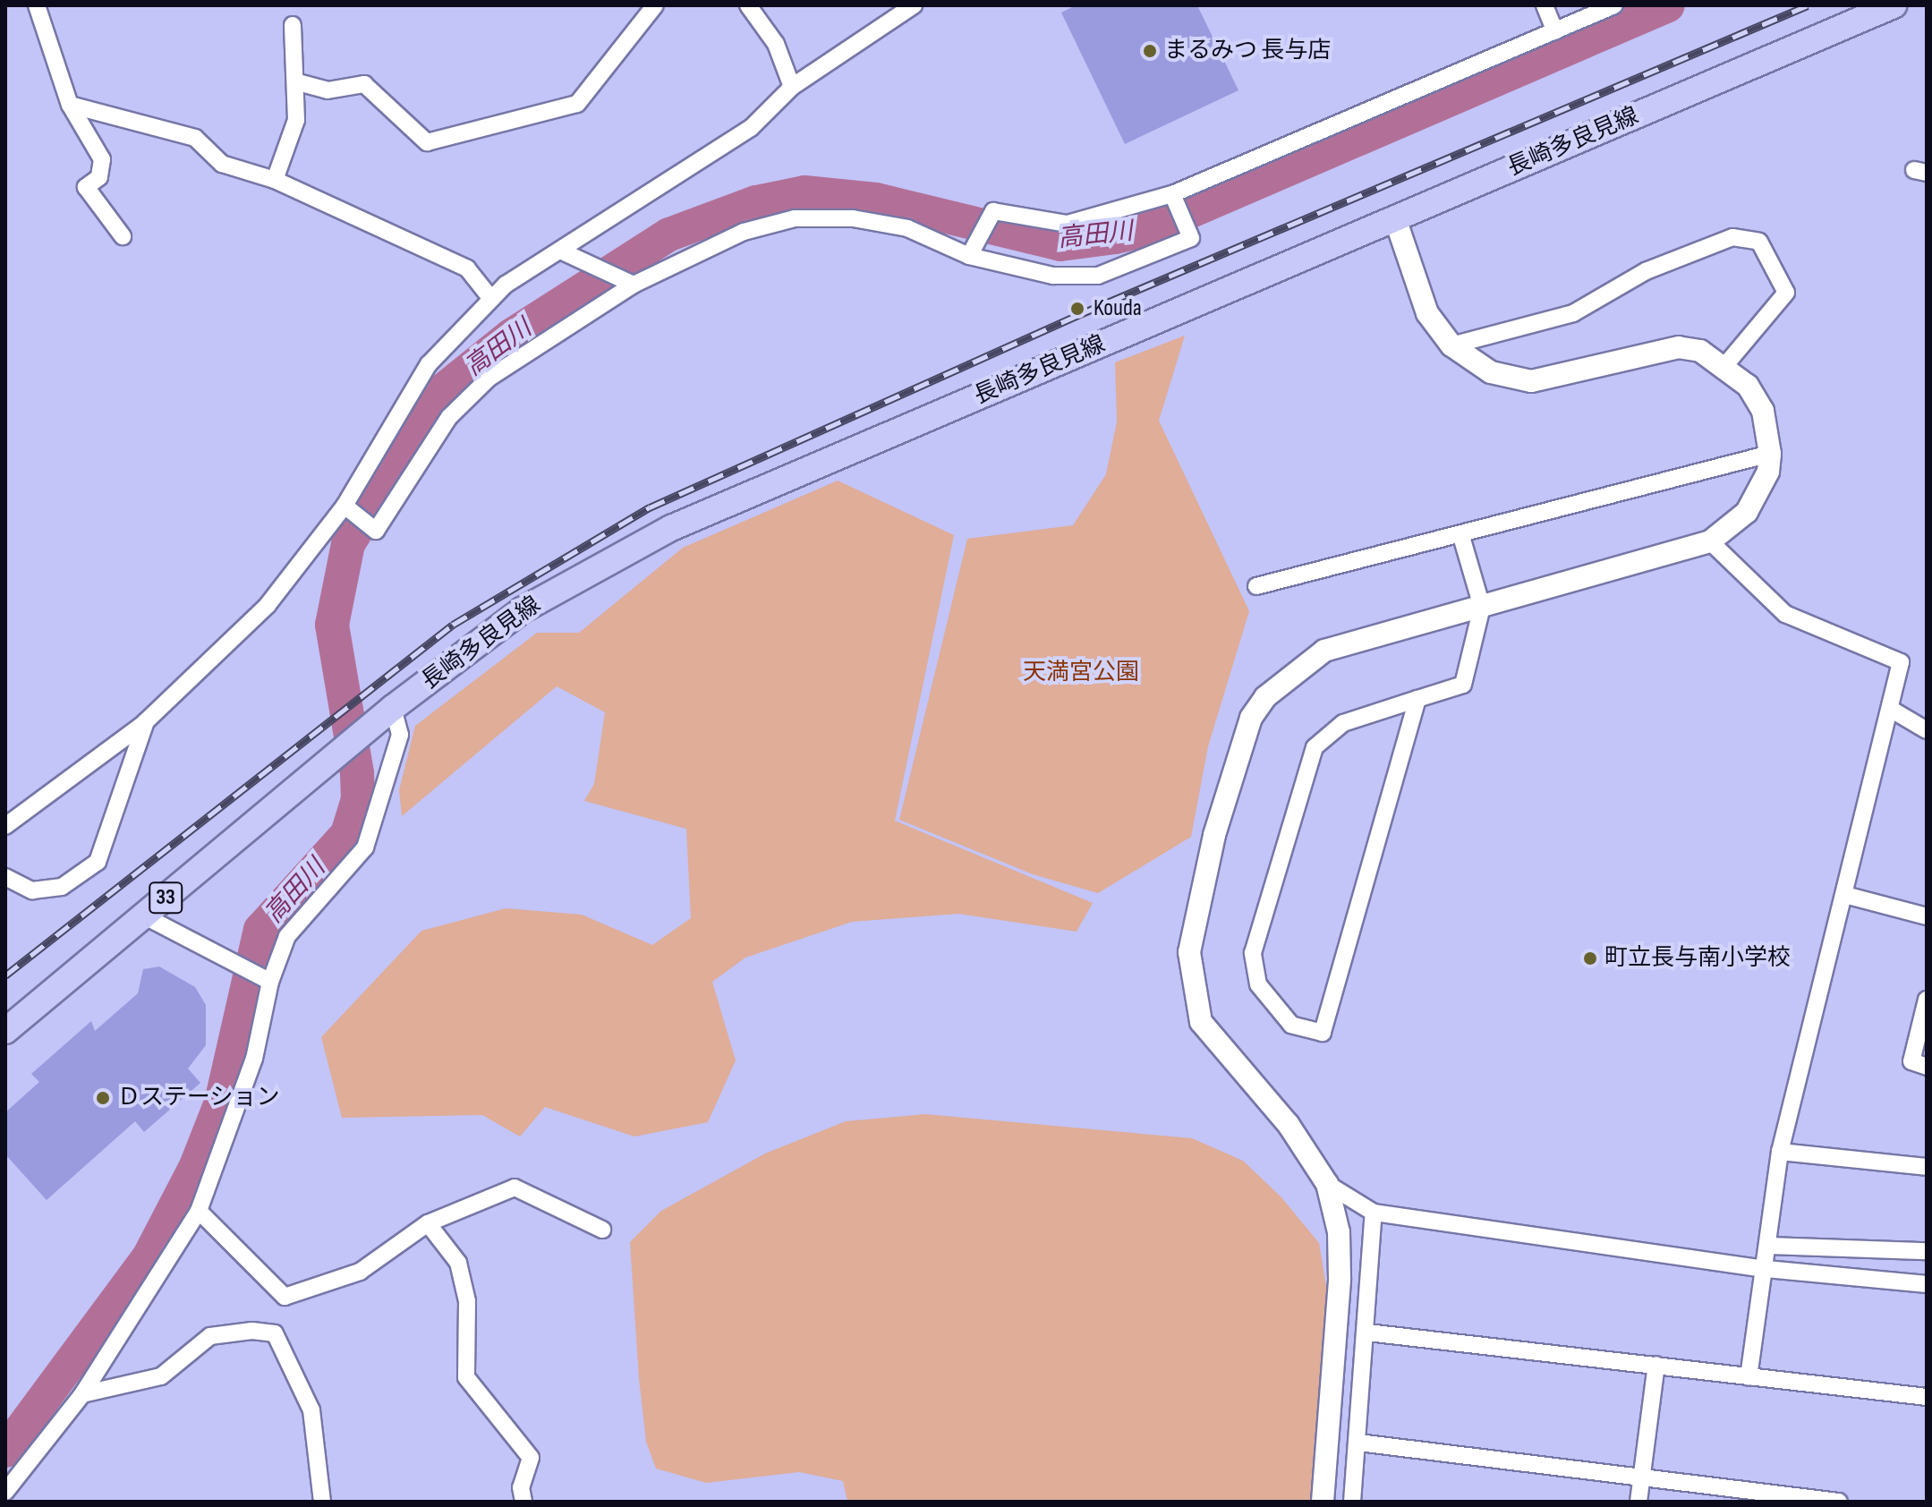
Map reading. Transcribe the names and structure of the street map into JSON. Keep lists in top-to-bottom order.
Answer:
{
  "streets": {
    "main road": ["長崎多良見線", "33"]
  },
  "crossings": [
    ["長崎多良見線", "33"]
  ],
  "water": ["高田川"],
  "parks": ["天満宮公園"],
  "places": [
    "まるみつ 長与店",
    "Kouda",
    "町立長与南小学校",
    "Ｄステーション"
  ]
}
